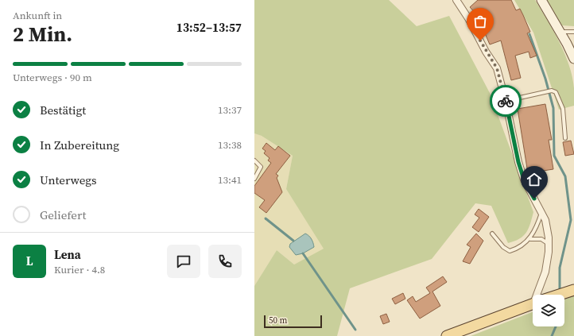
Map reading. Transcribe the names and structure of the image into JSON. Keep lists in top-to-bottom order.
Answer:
{
  "scale_bar": "50 m",
  "page": {
    "heading": ["2 Min.", "Ankunft in", "13:52–13:57"],
    "panel": ["Lena", "Kurier · 4.8"],
    "bar": "Unterwegs · 90 m",
    "list": [
      ["Bestätigt", "13:37"],
      ["In Zubereitung", "13:38"],
      ["Unterwegs", "13:41"],
      "Geliefert"
    ],
    "round": "L",
    "scale": "50 m"
  }
}
